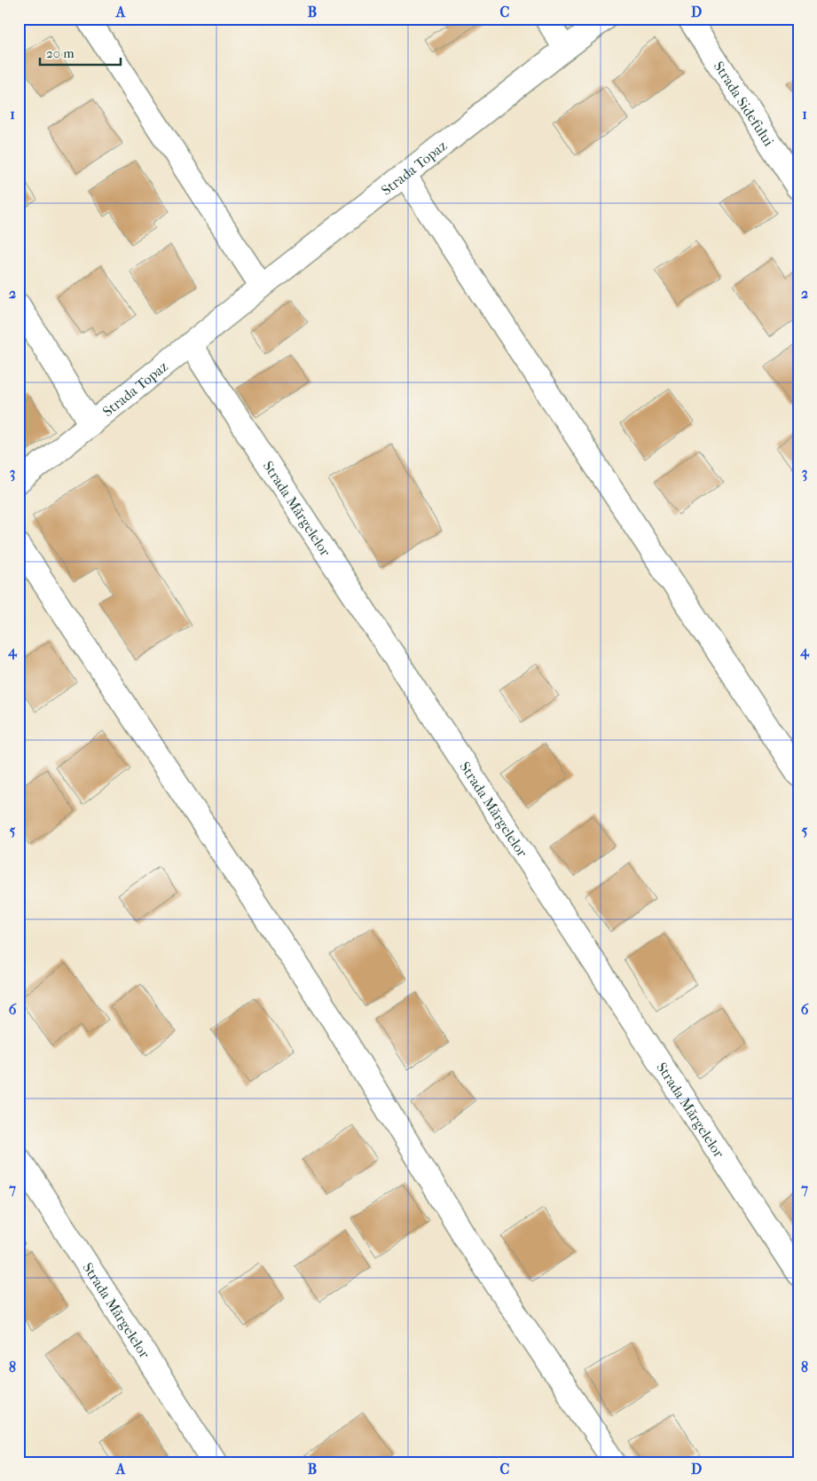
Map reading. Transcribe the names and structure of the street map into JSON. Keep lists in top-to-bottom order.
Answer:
{
  "streets": {
    "street": ["Strada Sidefului", "Strada Topaz", "Strada Mărgelelor"]
  },
  "crossings": [
    ["Strada Topaz", "Strada Mărgelelor"]
  ],
  "scale_bar": "20 m",
  "grid": {
    "columns": [
      "A",
      "B",
      "C",
      "D"
    ],
    "rows": [
      "1",
      "2",
      "3",
      "4",
      "5",
      "6",
      "7",
      "8"
    ]
  }
}
